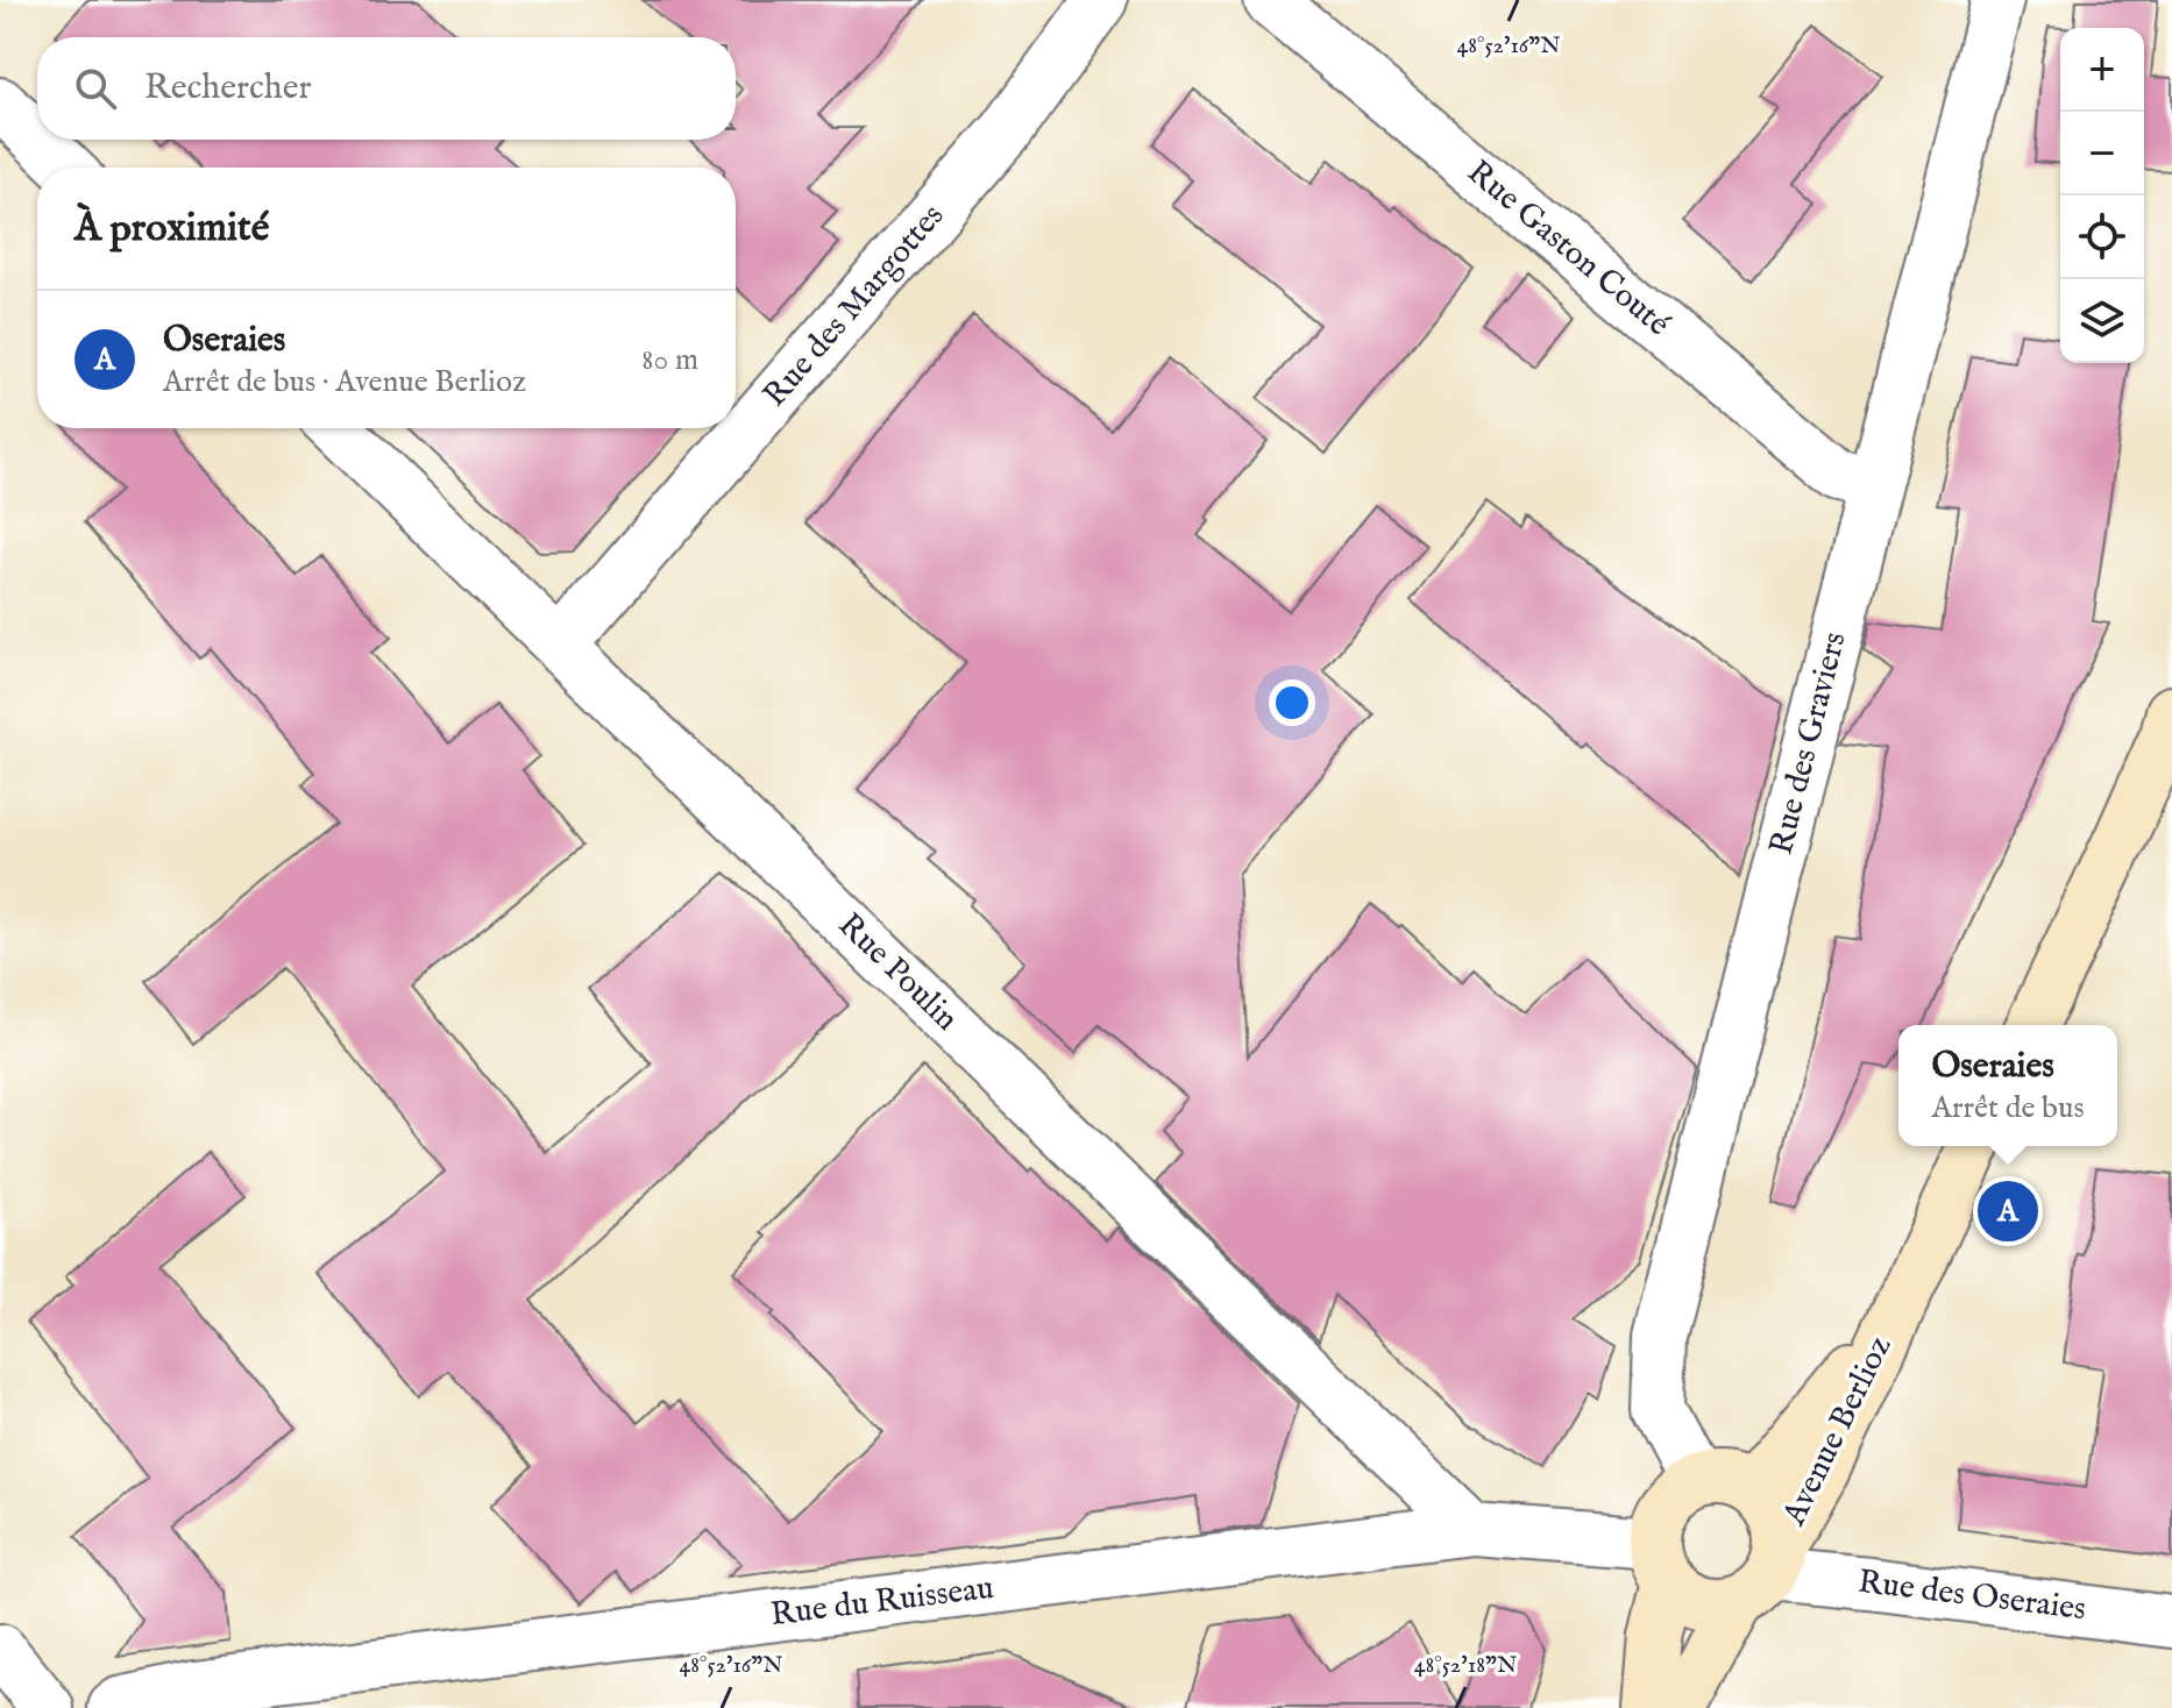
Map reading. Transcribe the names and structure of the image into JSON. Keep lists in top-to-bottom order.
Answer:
{
  "streets": {
    "main road": ["Avenue Berlioz"],
    "street": [
      "Rue Gaston Couté",
      "Rue des Margottes",
      "Rue des Graviers",
      "Rue Poulin",
      "Rue des Oseraies",
      "Rue du Ruisseau"
    ]
  },
  "crossings": [
    ["Rue Gaston Couté", "Rue des Graviers"],
    ["Rue des Margottes", "Rue Poulin"],
    ["Rue des Graviers", "Avenue Berlioz"],
    ["Rue des Graviers", "Rue des Oseraies"],
    ["Rue des Graviers", "Rue du Ruisseau"],
    ["Rue Poulin", "Rue du Ruisseau"],
    ["Avenue Berlioz", "Rue des Oseraies"],
    ["Avenue Berlioz", "Rue du Ruisseau"],
    ["Rue des Oseraies", "Rue du Ruisseau"]
  ],
  "page": {
    "map_buttons": ["+", "−"],
    "search": "Rechercher",
    "heading": "À proximité",
    "list": [
      {
        "mark": "A",
        "name": "Oseraies",
        "note": "Arrêt de bus · Avenue Berlioz",
        "value": "80 m"
      }
    ],
    "popup": ["Oseraies", "Arrêt de bus"],
    "pins": "A"
  },
  "coordinates": ["48°52'16\"N", "48°52'18\"N"]
}
